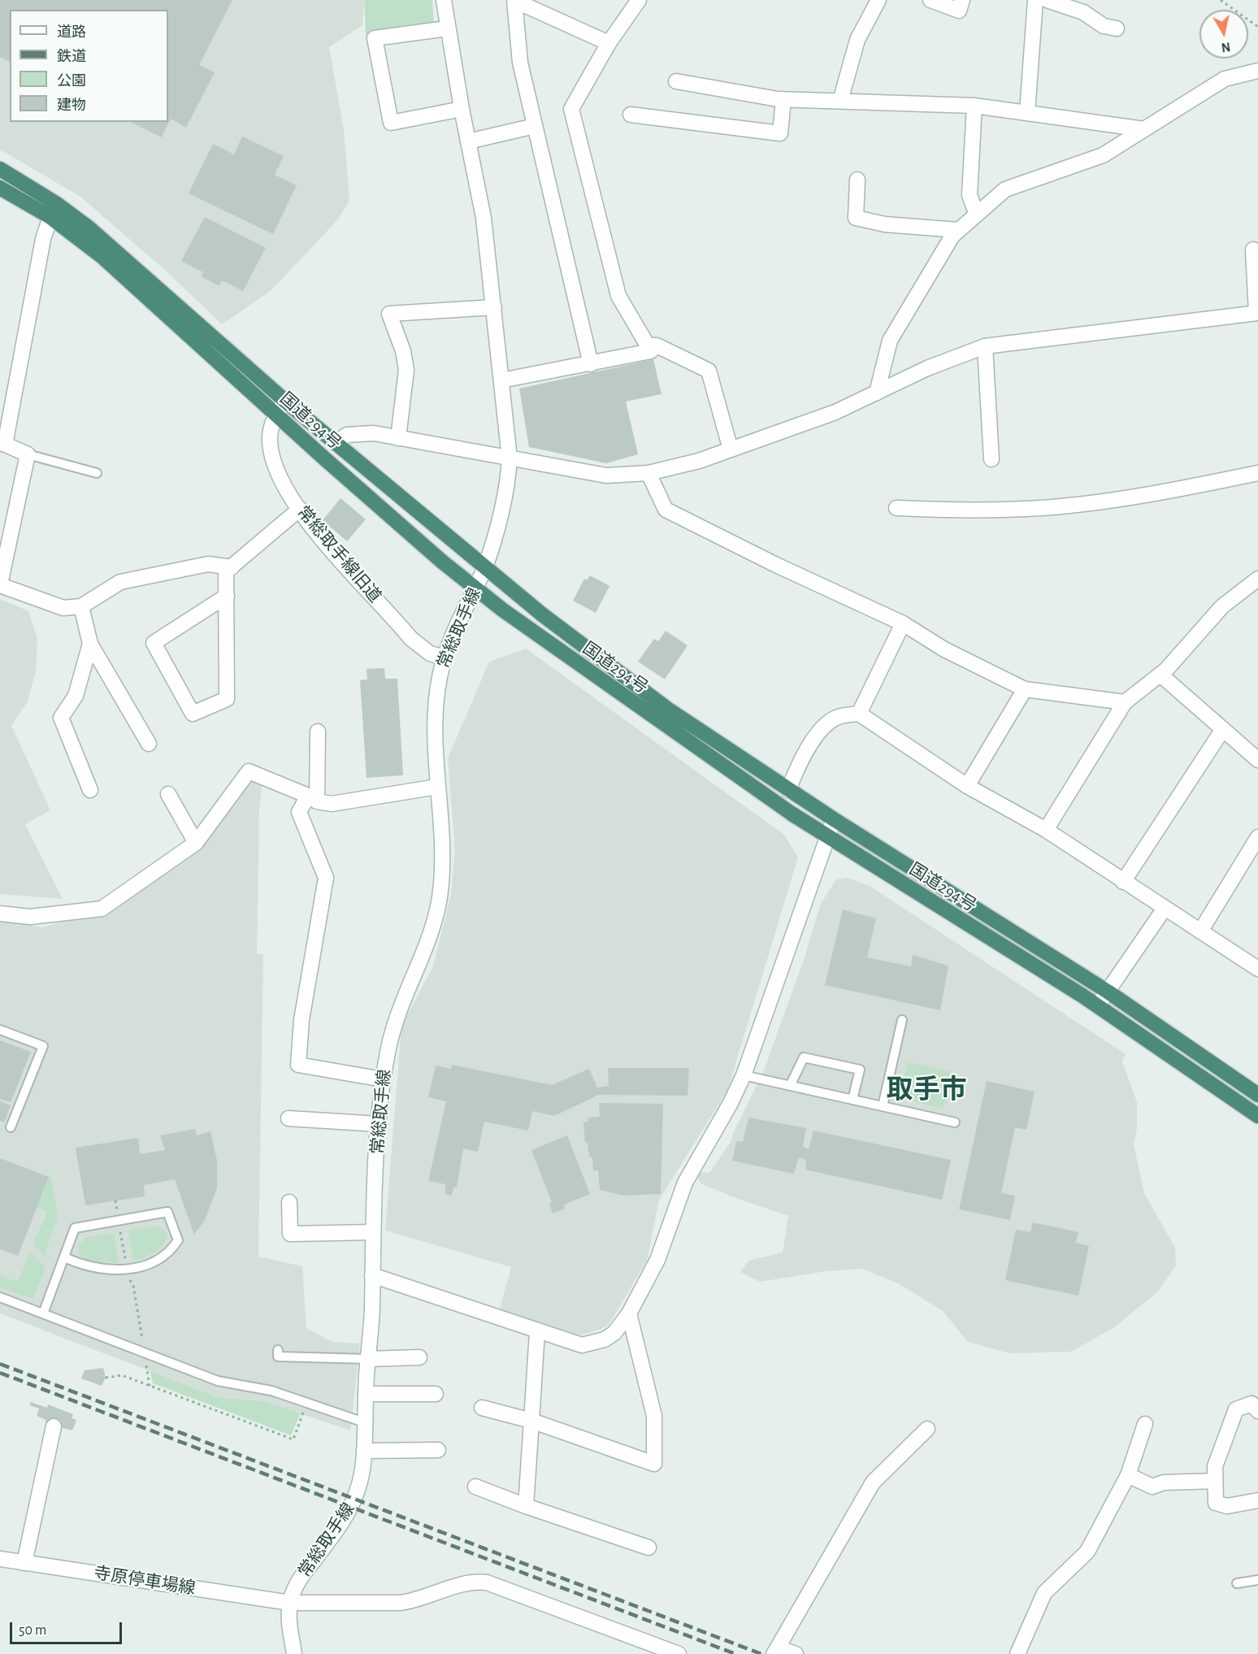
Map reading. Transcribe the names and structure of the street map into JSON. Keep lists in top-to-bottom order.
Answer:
{
  "streets": {
    "highway": ["国道294号"],
    "street": ["常総取手線旧道", "常総取手線", "寺原停車場線"]
  },
  "crossings": [
    ["国道294号", "常総取手線旧道"],
    ["国道294号", "常総取手線"],
    ["常総取手線旧道", "常総取手線"],
    ["常総取手線", "寺原停車場線"]
  ],
  "districts": ["取手市"],
  "legend": [
    "道路",
    "鉄道",
    "公園",
    "建物"
  ],
  "scale_bar": "50 m",
  "north": "bottom"
}
